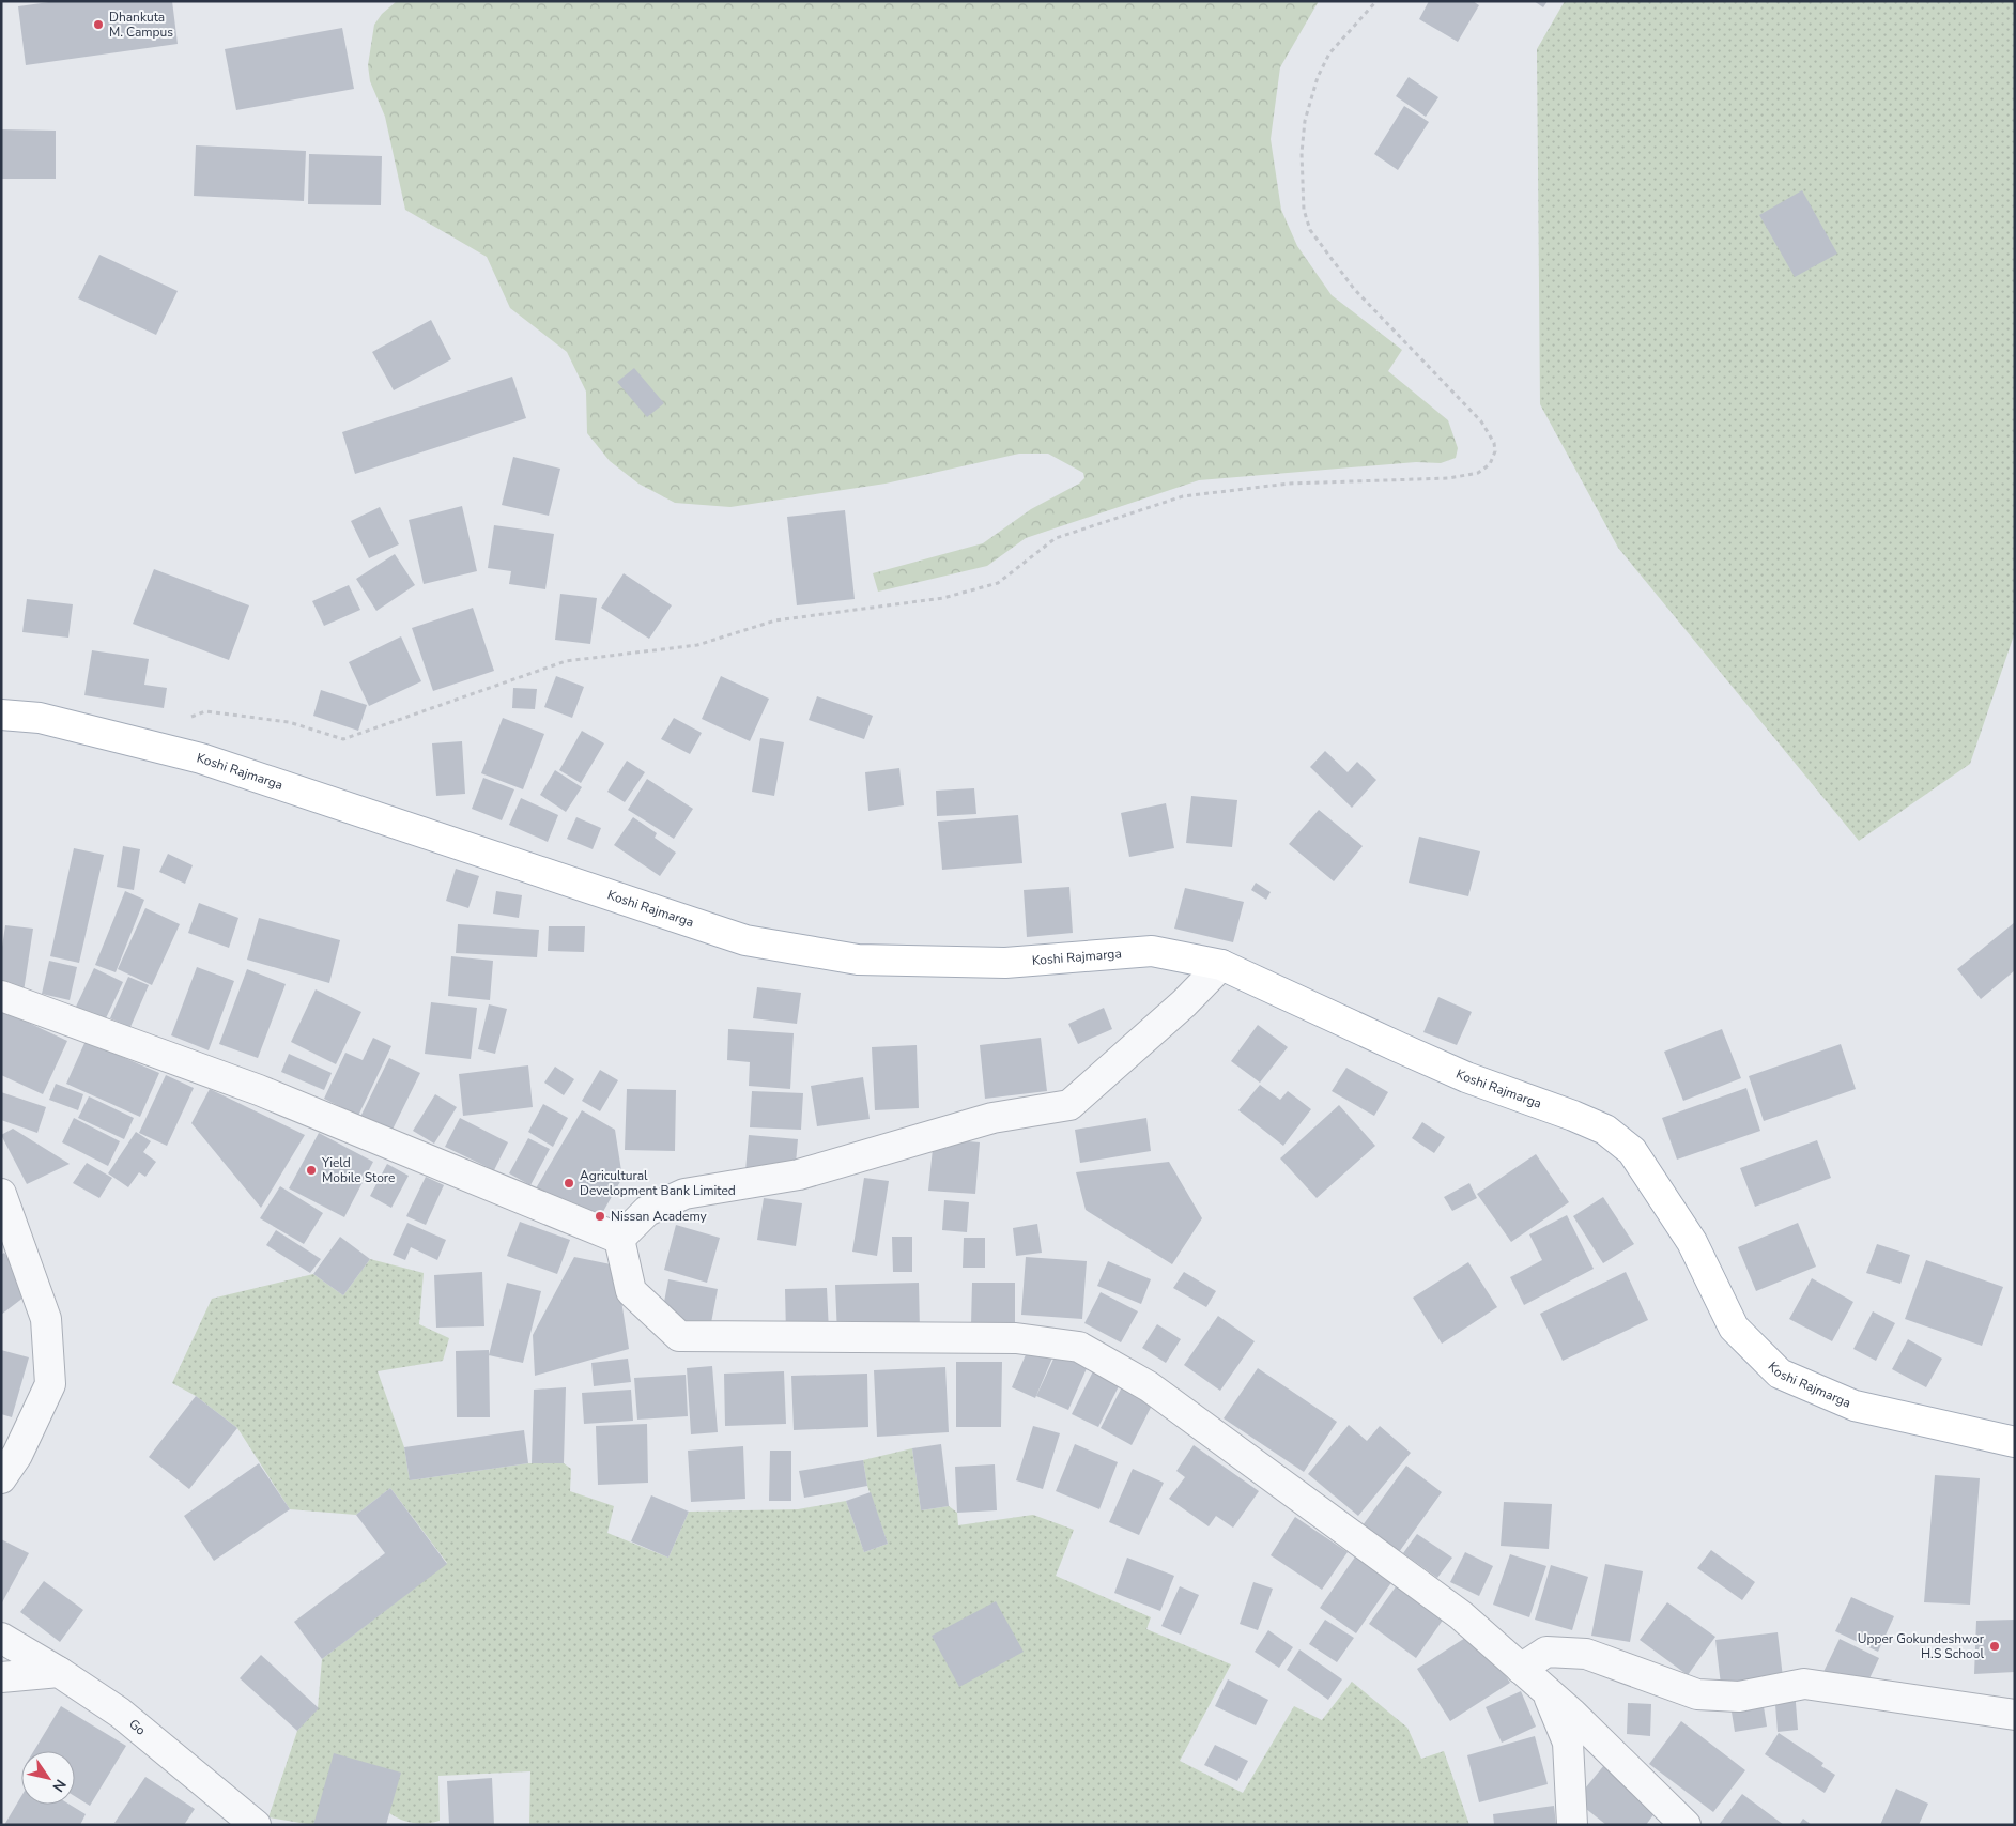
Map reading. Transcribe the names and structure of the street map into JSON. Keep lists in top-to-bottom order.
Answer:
{
  "streets": {
    "main road": ["Koshi Rajmarga"],
    "street": ["Go"]
  },
  "places": [
    "Dhankuta M. Campus",
    "Yield Mobile Store",
    "Agricultural Development Bank Limited",
    "Nissan Academy",
    "Upper Gokundeshwor H.S School"
  ],
  "north": "bottom right"
}
